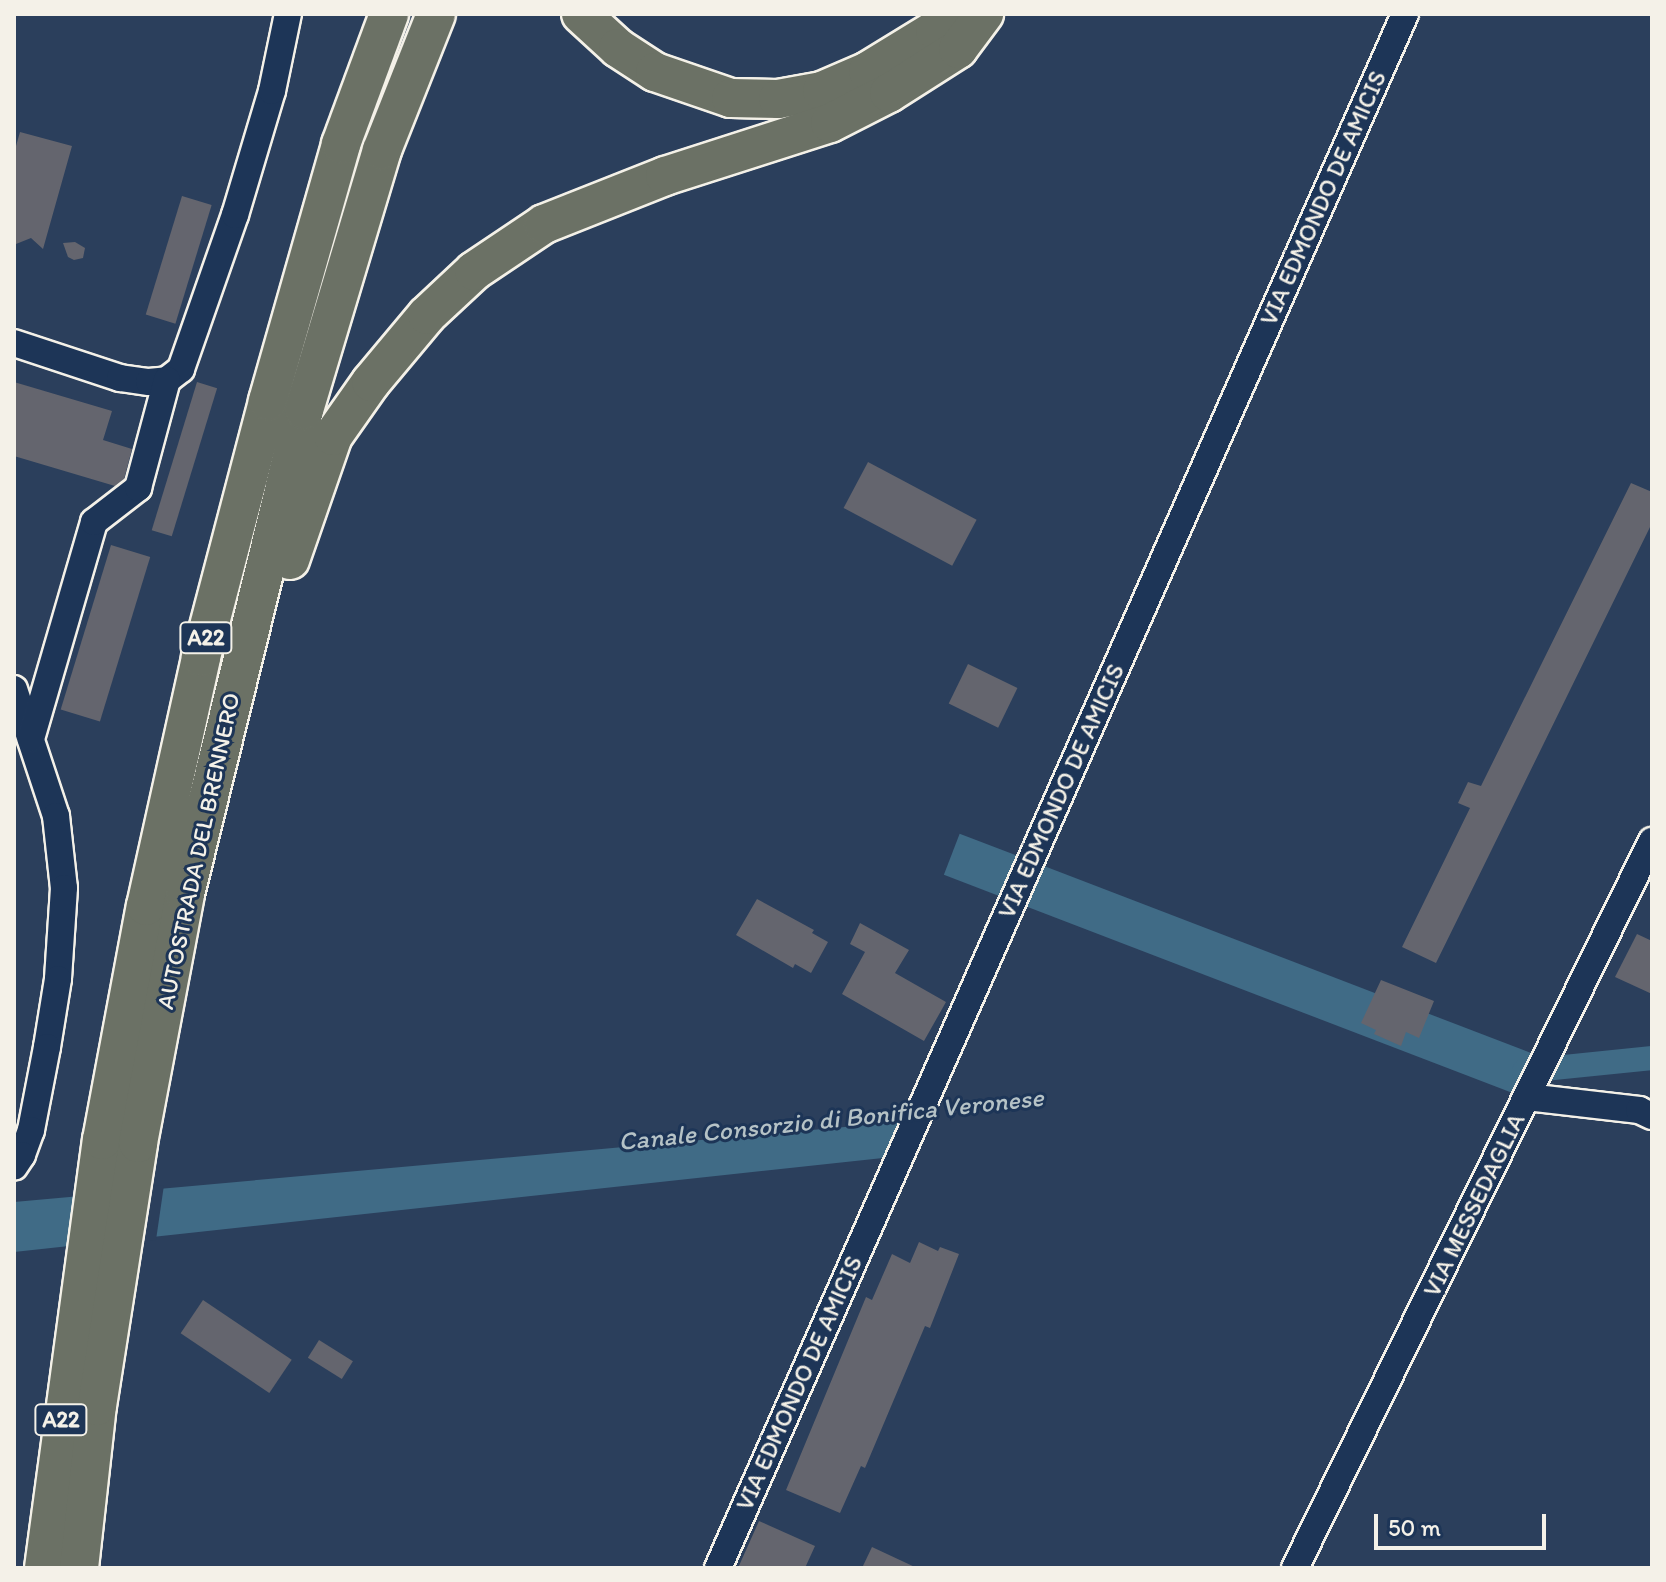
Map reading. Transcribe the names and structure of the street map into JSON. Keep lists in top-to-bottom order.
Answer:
{
  "streets": {
    "highway": ["A22", "AUTOSTRADA DEL BRENNERO"],
    "street": ["VIA EDMONDO DE AMICIS", "VIA MESSEDAGLIA"]
  },
  "water": ["Canale Consorzio di Bonifica Veronese"],
  "scale_bar": "50 m"
}
